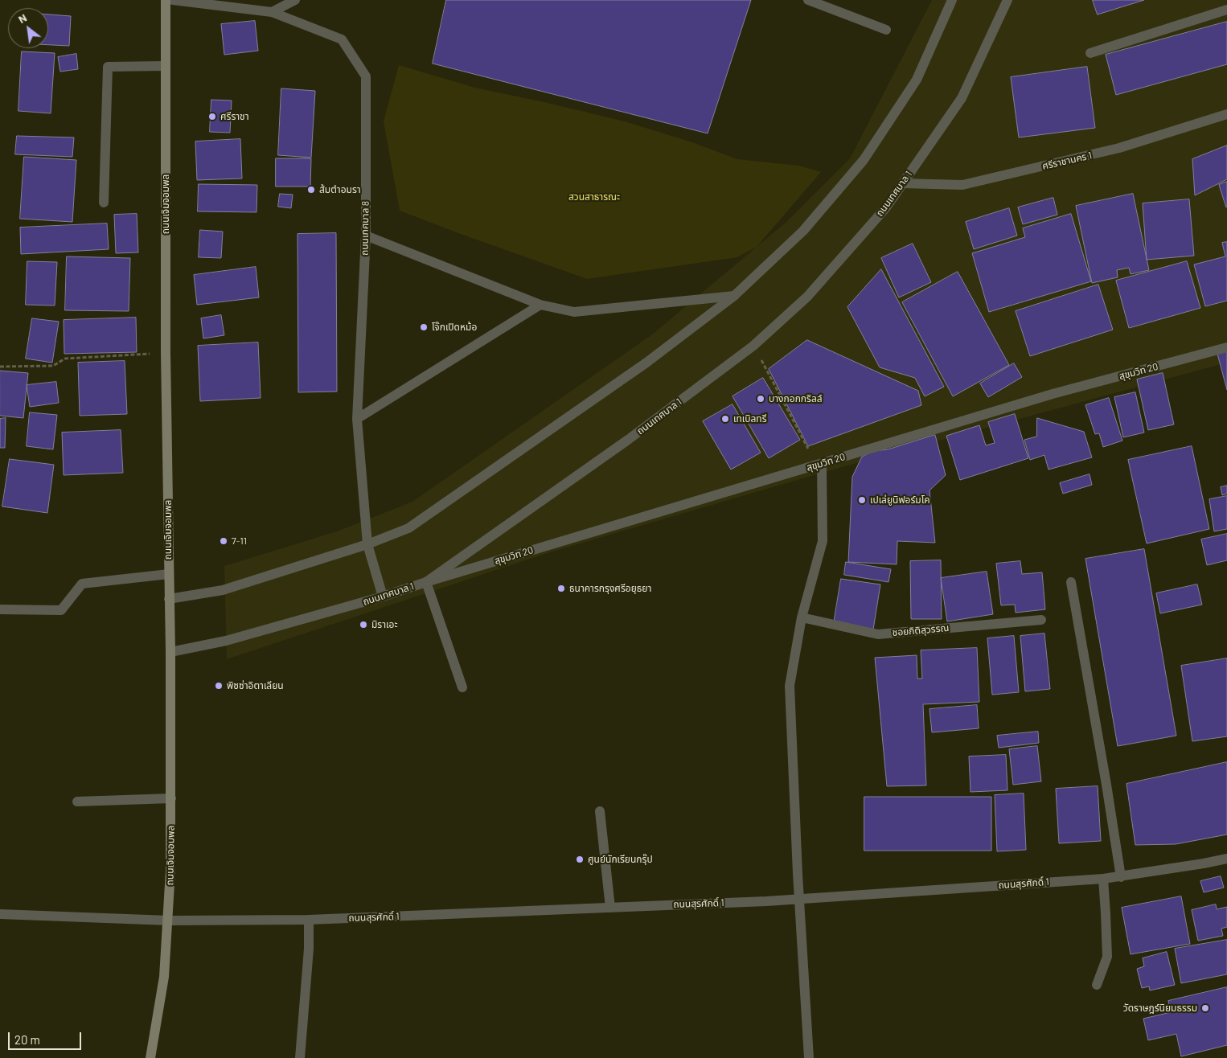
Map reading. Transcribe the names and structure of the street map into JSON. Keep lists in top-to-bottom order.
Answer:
{
  "streets": {
    "main road": ["ถนนเจิมจอมพล"],
    "street": [
      "ศรีราชานคร 1",
      "ถนนเทศบาล 1",
      "ถนนเทศบาล 8",
      "สุขุมวิท 20",
      "ชอยกิติสุวรรณ",
      "ถนนสุรศักดิ์ 1"
    ]
  },
  "crossings": [
    ["ศรีราชานคร 1", "ถนนเทศบาล 1"],
    ["ถนนเทศบาล 1", "ถนนเจิมจอมพล"],
    ["ถนนเทศบาล 1", "ถนนเทศบาล 8"],
    ["ถนนเทศบาล 1", "สุขุมวิท 20"],
    ["ถนนเจิมจอมพล", "ถนนสุรศักดิ์ 1"]
  ],
  "parks": ["สวนสาธารณะ"],
  "places": [
    "ศรีราชา",
    "ส้มตำอมรา",
    "โจ๊กเปิดหม้อ",
    "บางกอกกริลล์",
    "เทเบิลทรี",
    "เปเล่ยูนิฟอร์มโค",
    "7-11",
    "ธนาคารกรุงศรีอยุธยา",
    "มิราเอะ",
    "พิซซ่าอิตาเลียน",
    "ศูนย์นักเรียนกรุ๊ป",
    "วัดราษฎร์นิยมธรรม"
  ],
  "scale_bar": "20 m",
  "north": "top left"
}
